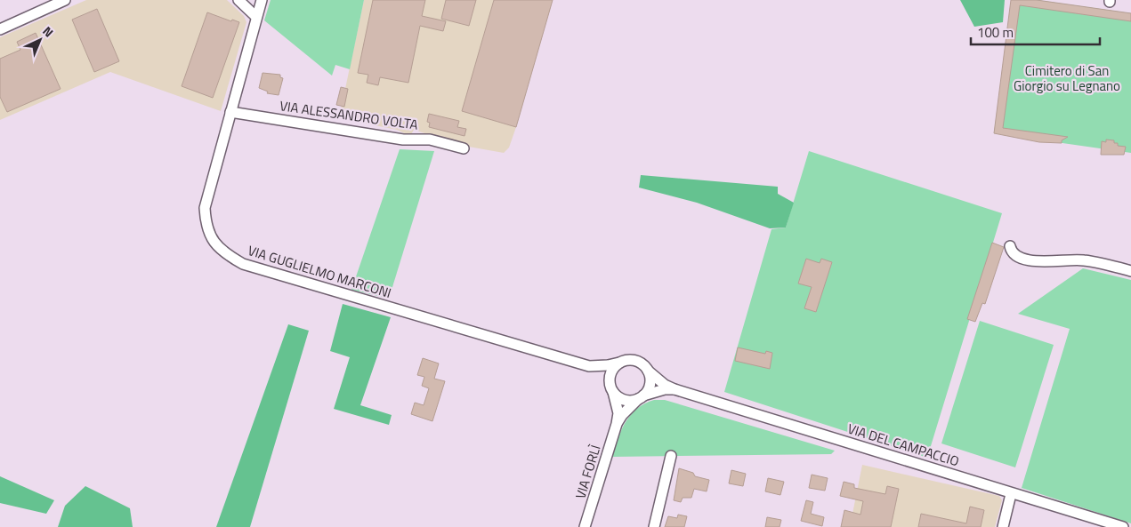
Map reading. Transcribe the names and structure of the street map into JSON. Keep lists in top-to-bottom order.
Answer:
{
  "streets": {
    "street": [
      "VIA ALESSANDRO VOLTA",
      "VIA GUGLIELMO MARCONI",
      "VIA DEL CAMPACCIO",
      "VIA FORLÌ"
    ]
  },
  "crossings": [
    ["VIA ALESSANDRO VOLTA", "VIA GUGLIELMO MARCONI"],
    ["VIA GUGLIELMO MARCONI", "VIA DEL CAMPACCIO"],
    ["VIA GUGLIELMO MARCONI", "VIA FORLÌ"],
    ["VIA DEL CAMPACCIO", "VIA FORLÌ"]
  ],
  "parks": ["Cimitero di San Giorgio su Legnano"],
  "scale_bar": "100 m",
  "north": "top right"
}
